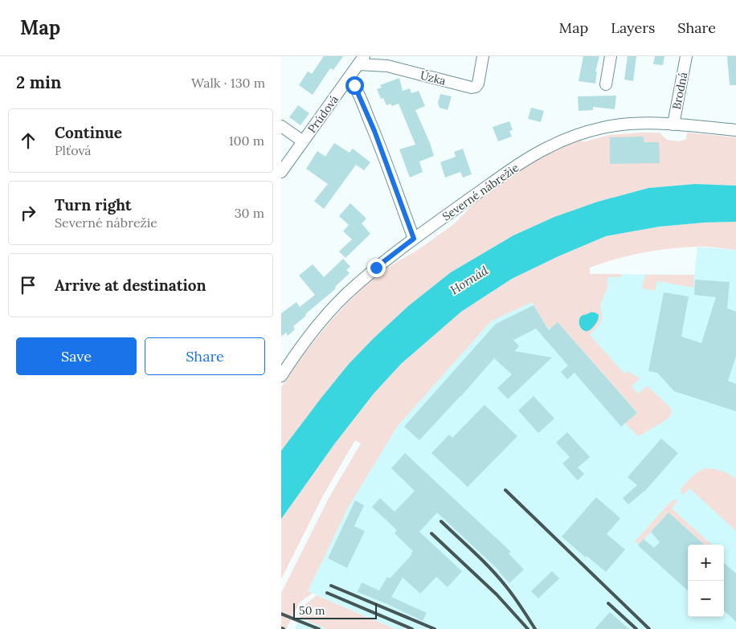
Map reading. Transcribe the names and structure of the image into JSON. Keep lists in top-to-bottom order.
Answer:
{
  "streets": {
    "street": [
      "Úzka",
      "Brodná",
      "Prúdová",
      "Severné nábrežie"
    ]
  },
  "crossings": [
    ["Úzka", "Prúdová"],
    ["Brodná", "Severné nábrežie"]
  ],
  "water": ["Hornád"],
  "scale_bar": "50 m",
  "page": {
    "header": "Map",
    "nav": ["Map", "Layers", "Share"],
    "heading": ["2 min", "Walk · 130 m"],
    "list": [
      ["Continue", "Plťová", "100 m"],
      ["Turn right", "Severné nábrežie", "30 m"],
      "Arrive at destination"
    ],
    "buttons": ["Save", "Share"],
    "map_buttons": ["+", "−"],
    "scale": "50 m"
  }
}
